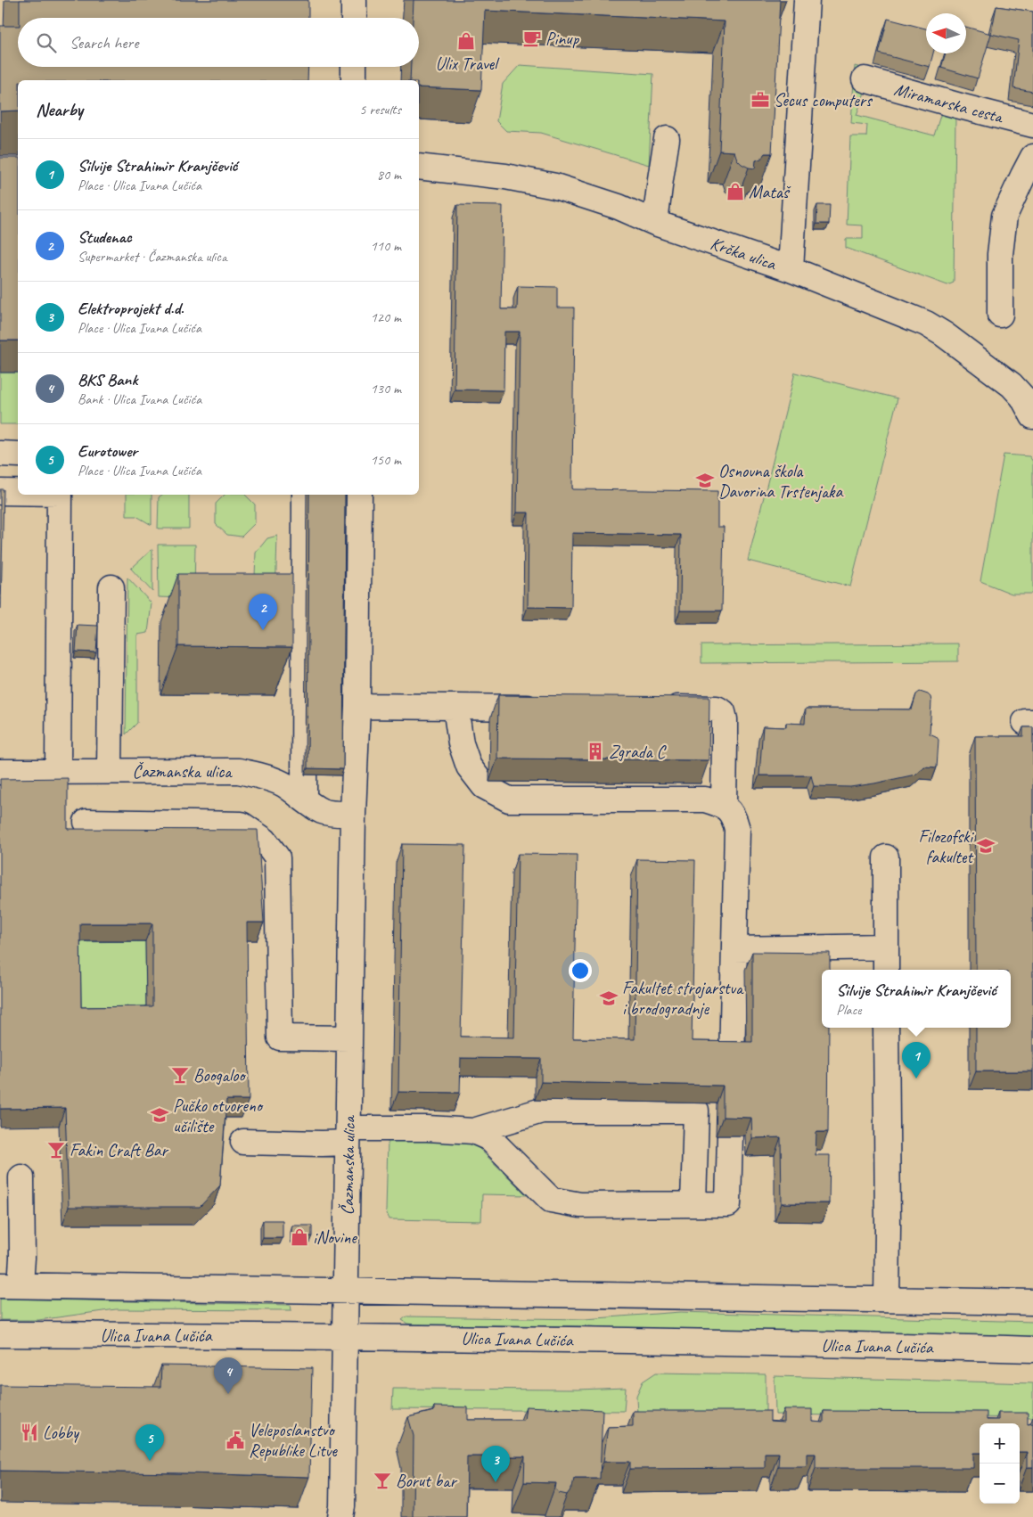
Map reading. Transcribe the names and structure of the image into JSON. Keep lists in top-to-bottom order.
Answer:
{
  "streets": {
    "street": [
      "Miramarska cesta",
      "Krčka ulica",
      "Čazmanska ulica",
      "Ulica Ivana Lučića"
    ]
  },
  "crossings": [
    ["Čazmanska ulica", "Ulica Ivana Lučića"]
  ],
  "places": {
    "cafe": ["Pinup"],
    "shop": ["Ulix Travel", "Mataš", "iNovine"],
    "office": ["Secus computers"],
    "school or university": [
      "Osnovna škola Davorina Trstenjaka",
      "Filozofski fakultet",
      "Fakultet strojarstva i brodogradnje",
      "Pučko otvoreno učilište"
    ],
    "building": ["Zgrada C"],
    "bar": ["Boogaloo", "Fakin Craft Bar", "Borut bar"],
    "restaurant": ["Lobby"],
    "public building": ["Veleposlanstvo Republike Litve"]
  },
  "north": "left",
  "page": {
    "search": "Search here",
    "heading": ["Nearby", "5 results"],
    "list": [
      {
        "mark": "1",
        "name": "Silvije Strahimir Kranjčević",
        "note": "Place · Ulica Ivana Lučića",
        "value": "80 m"
      },
      {
        "mark": "2",
        "name": "Studenac",
        "note": "Supermarket · Čazmanska ulica",
        "value": "110 m"
      },
      {
        "mark": "3",
        "name": "Elektroprojekt d.d.",
        "note": "Place · Ulica Ivana Lučića",
        "value": "120 m"
      },
      {
        "mark": "4",
        "name": "BKS Bank",
        "note": "Bank · Ulica Ivana Lučića",
        "value": "130 m"
      },
      {
        "mark": "5",
        "name": "Eurotower",
        "note": "Place · Ulica Ivana Lučića",
        "value": "150 m"
      }
    ],
    "pins": [
      "2",
      "1",
      "4",
      "5",
      "3"
    ],
    "popup": ["Silvije Strahimir Kranjčević", "Place"],
    "map_buttons": ["+", "−"]
  }
}
